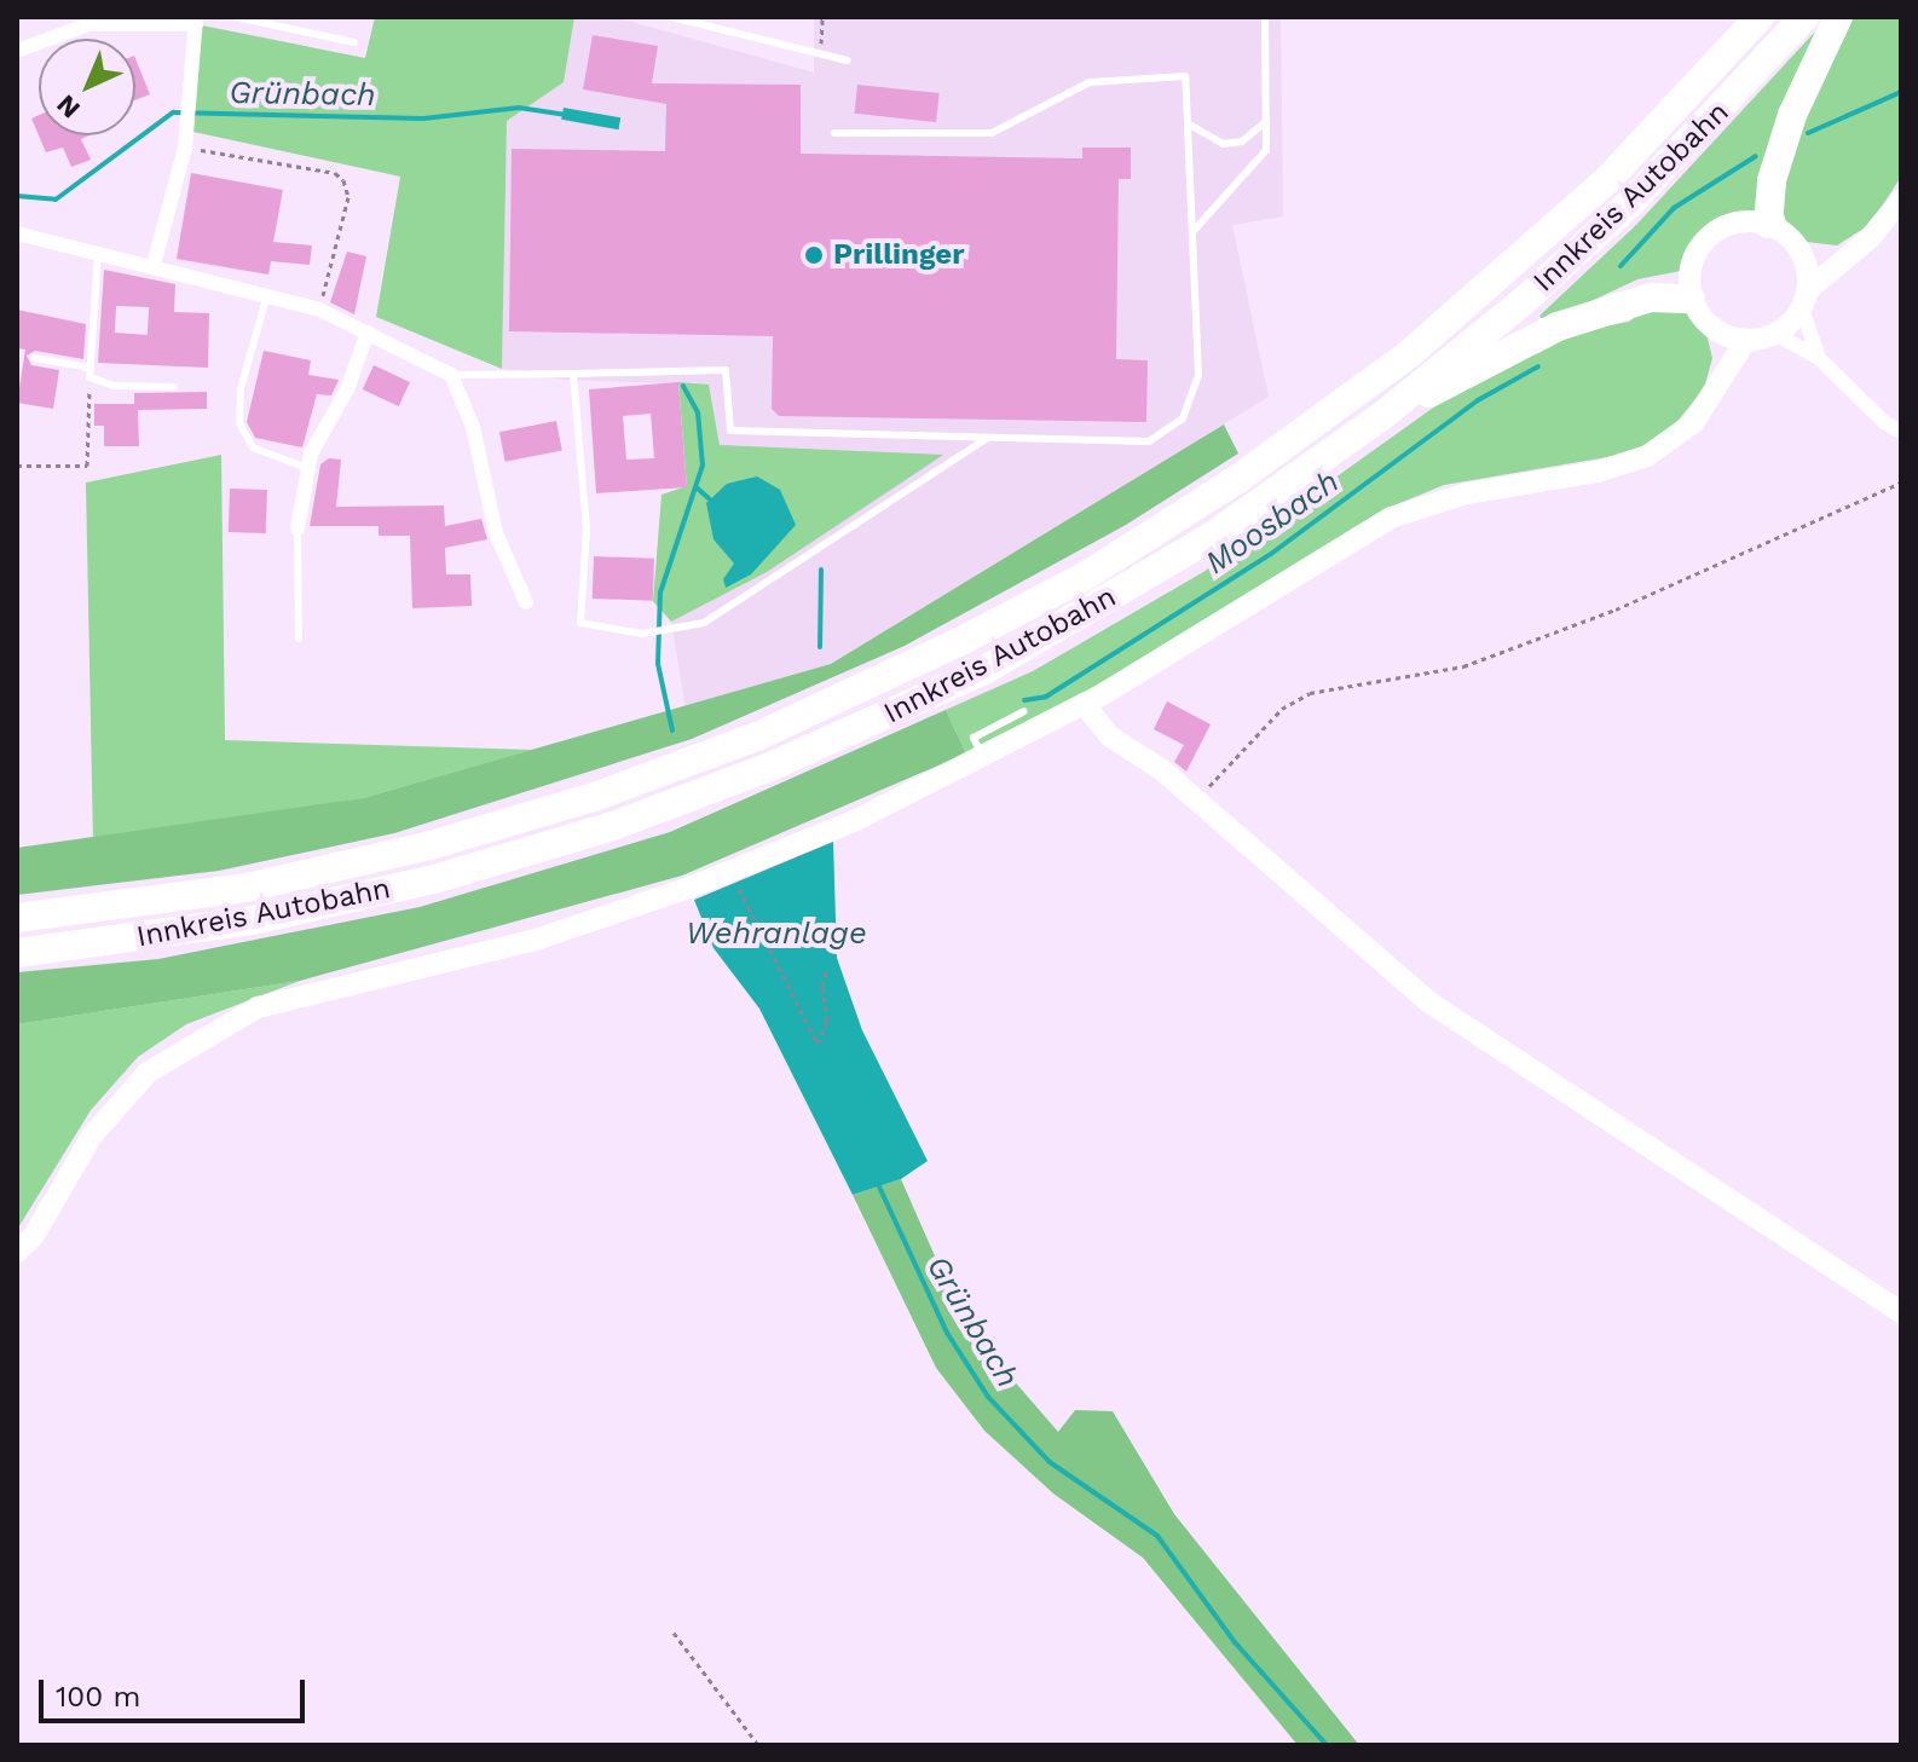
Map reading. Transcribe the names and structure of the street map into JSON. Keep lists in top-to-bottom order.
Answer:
{
  "streets": {
    "highway": ["Innkreis Autobahn"]
  },
  "water": ["Grünbach", "Moosbach", "Wehranlage"],
  "places": ["Prillinger"],
  "scale_bar": "100 m",
  "north": "bottom left"
}
